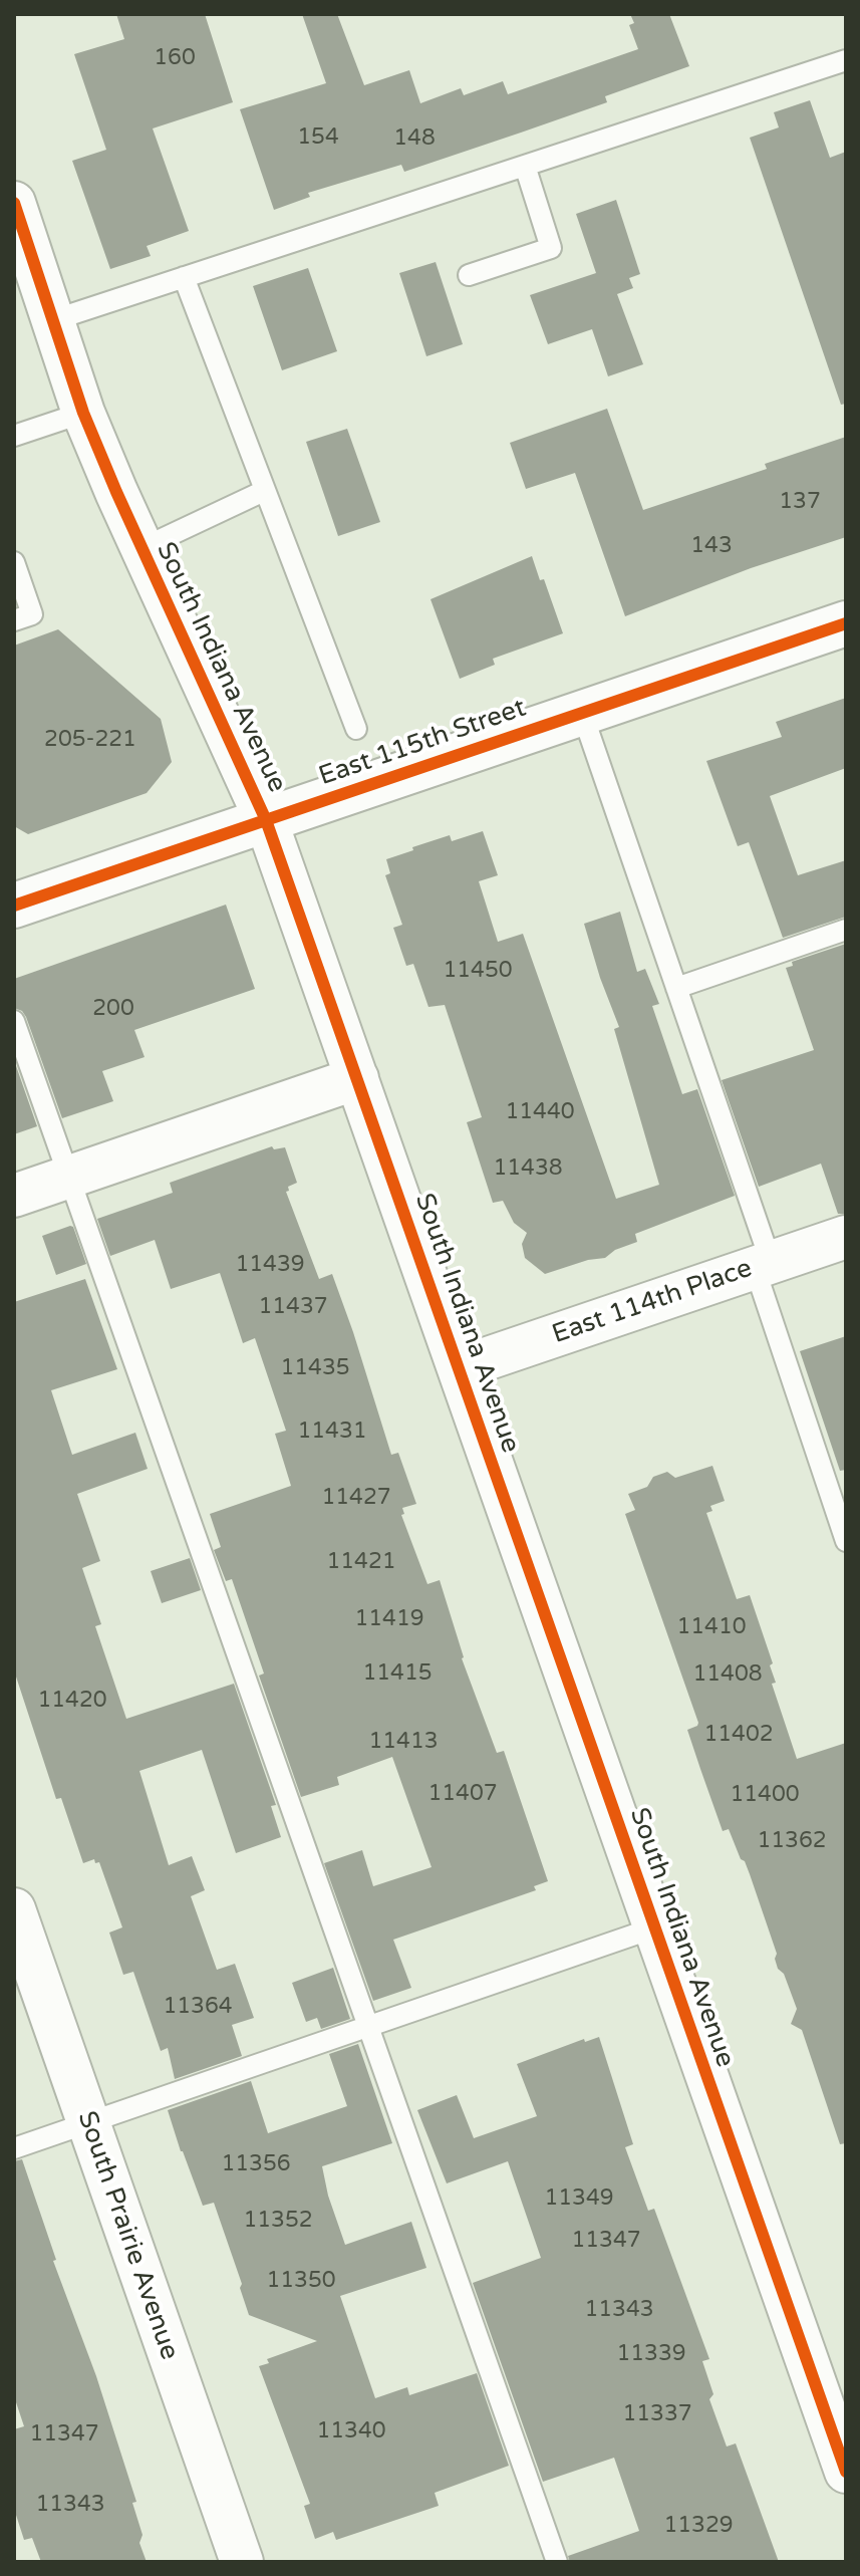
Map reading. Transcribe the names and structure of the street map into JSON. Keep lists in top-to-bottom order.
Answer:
{
  "streets": {
    "street": [
      "South Indiana Avenue",
      "East 115th Street",
      "East 114th Place",
      "South Prairie Avenue"
    ]
  },
  "crossings": [
    ["South Indiana Avenue", "East 115th Street"],
    ["South Indiana Avenue", "East 114th Place"]
  ],
  "house_numbers": [
    "160",
    "154",
    "148",
    "137",
    "143",
    "205-221",
    "11450",
    "200",
    "11440",
    "11438",
    "11439",
    "11437",
    "11435",
    "11431",
    "11427",
    "11421",
    "11419",
    "11410",
    "11415",
    "11408",
    "11420",
    "11402",
    "11413",
    "11407",
    "11400",
    "11362",
    "11364",
    "11356",
    "11349",
    "11352",
    "11347",
    "11350",
    "11343",
    "11339",
    "11337",
    "11340",
    "11347",
    "11343",
    "11329"
  ]
}
